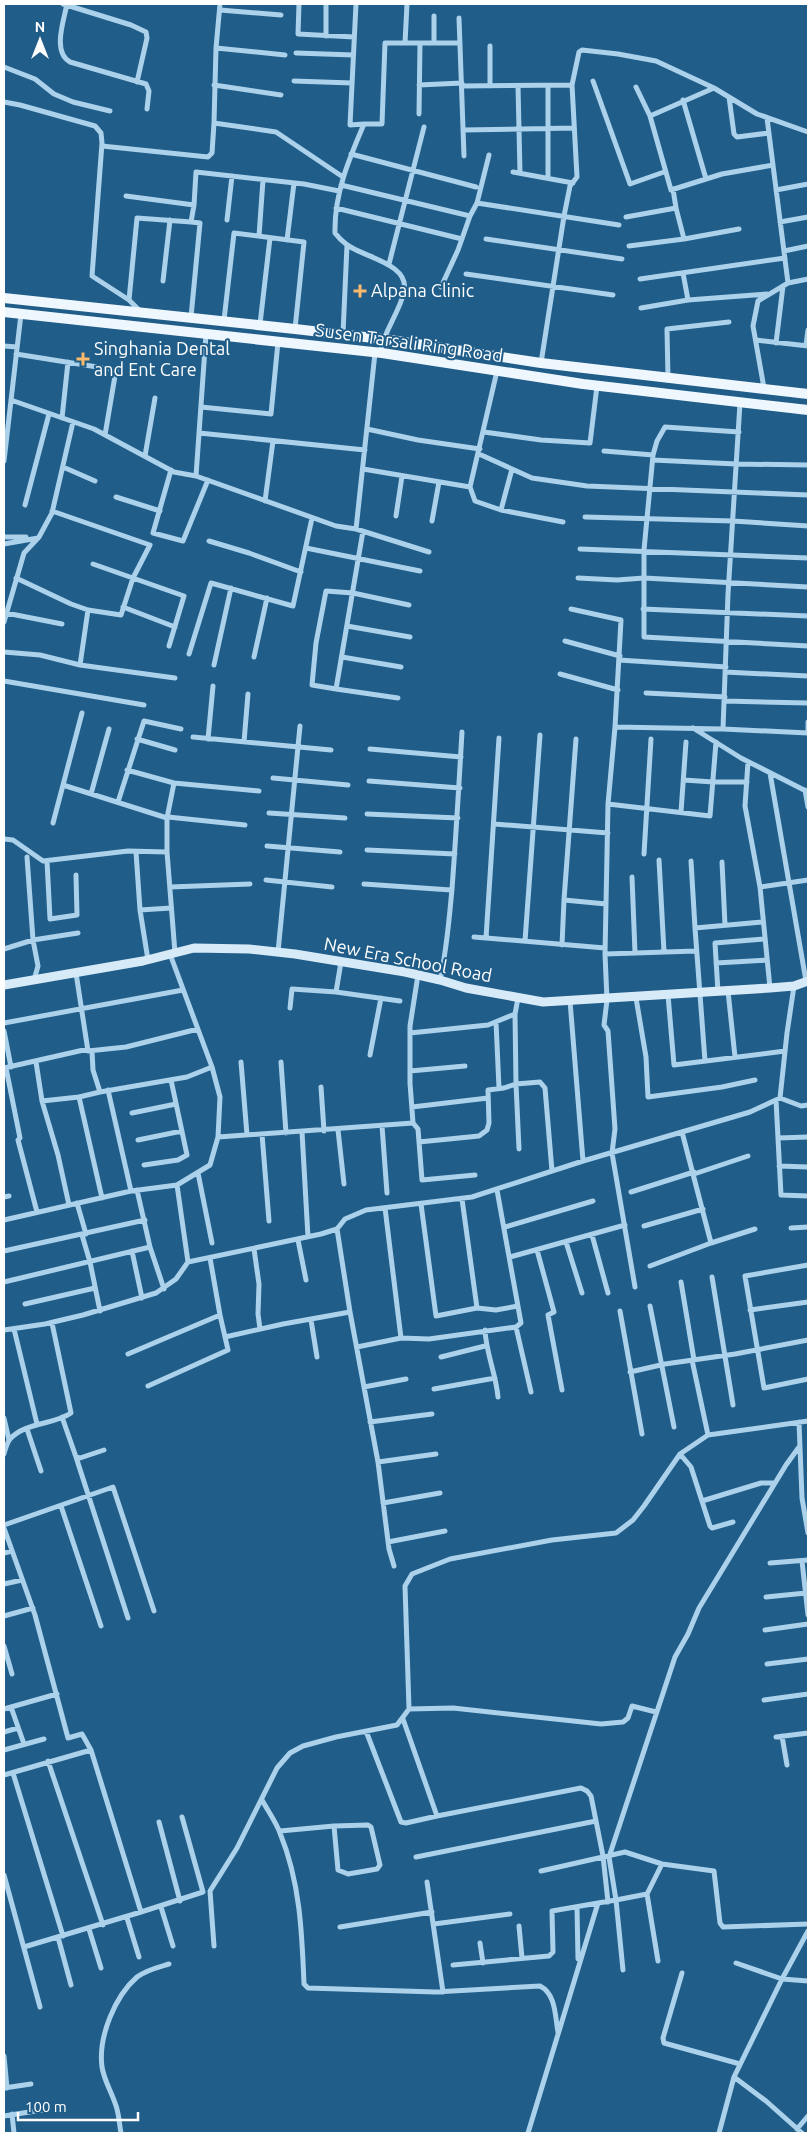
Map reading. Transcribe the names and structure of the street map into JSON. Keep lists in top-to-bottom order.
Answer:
{
  "streets": {
    "main road": ["Susen Tarsali Ring Road"],
    "street": ["New Era School Road"]
  },
  "places": {
    "health": ["Alpana Clinic", "Singhania Dental and Ent Care"]
  },
  "scale_bar": "100 m",
  "north": "top"
}
